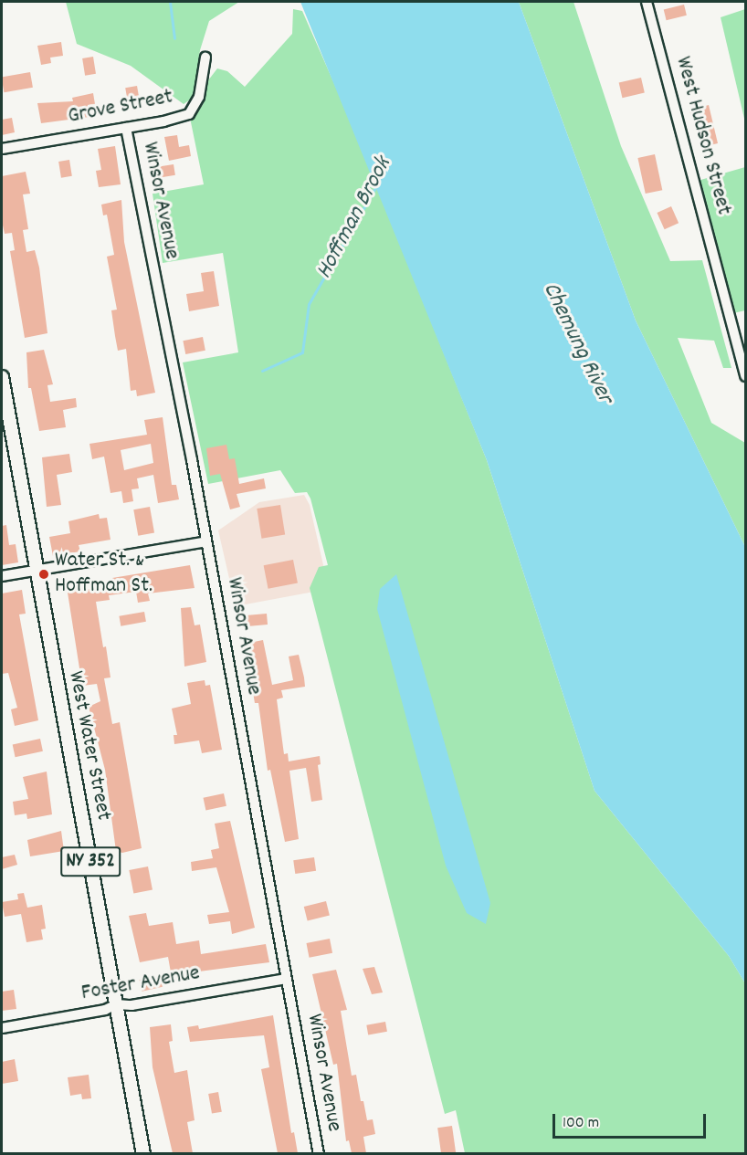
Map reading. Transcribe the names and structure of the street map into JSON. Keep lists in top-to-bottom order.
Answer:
{
  "streets": {
    "main road": ["West Water Street", "NY 352"],
    "street": [
      "Grove Street",
      "West Hudson Street",
      "Winsor Avenue",
      "Foster Avenue"
    ]
  },
  "crossings": [
    ["Grove Street", "Winsor Avenue"],
    ["Winsor Avenue", "Foster Avenue"],
    ["West Water Street", "Foster Avenue"]
  ],
  "water": ["Hoffman Brook", "Chemung River"],
  "places": ["Water St. & Hoffman St."],
  "scale_bar": "100 m"
}
